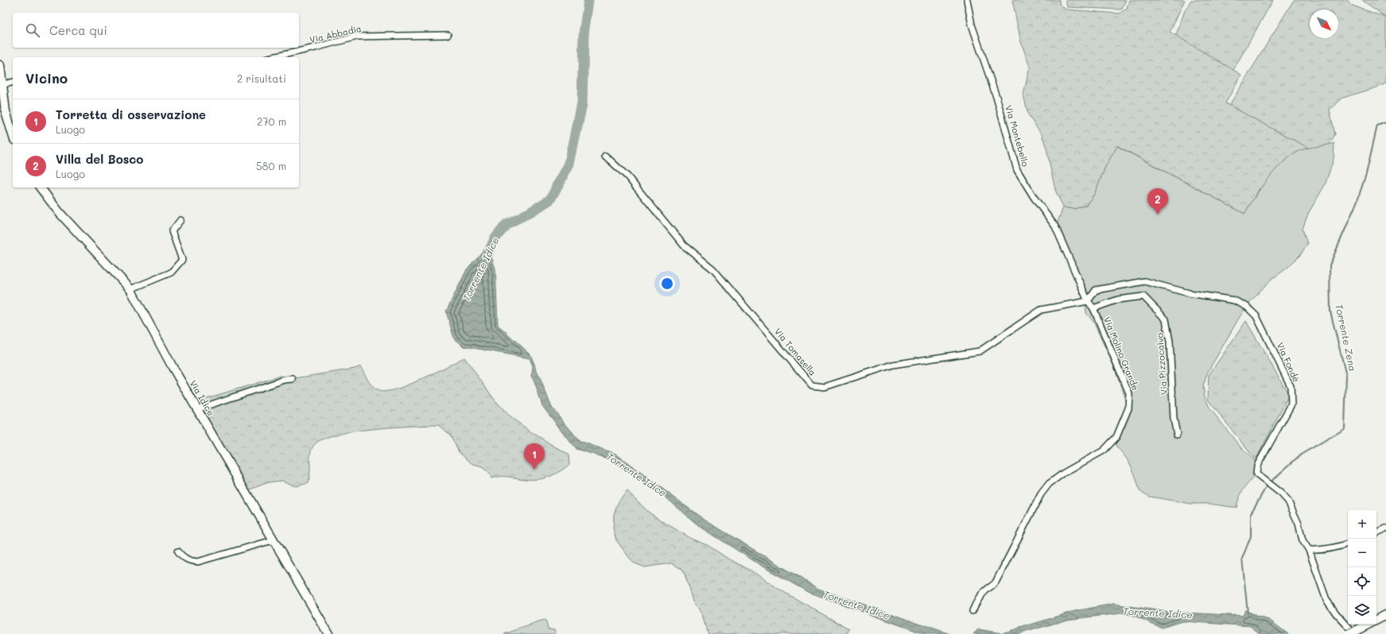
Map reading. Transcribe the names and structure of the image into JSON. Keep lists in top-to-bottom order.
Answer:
{
  "streets": {
    "main road": ["Via Idice"],
    "street": [
      "Via Abbadia",
      "Via Montebello",
      "Via Tomasella",
      "Via Molino Grande",
      "Via Fondè",
      "Via Pizzocalvo"
    ]
  },
  "crossings": [
    ["Via Montebello", "Via Tomasella"],
    ["Via Montebello", "Via Molino Grande"],
    ["Via Montebello", "Via Fondè"],
    ["Via Tomasella", "Via Molino Grande"],
    ["Via Tomasella", "Via Fondè"],
    ["Via Molino Grande", "Via Fondè"],
    ["Via Molino Grande", "Via Pizzocalvo"]
  ],
  "water": ["Torrente Idice", "Torrente Zena"],
  "north": "bottom right",
  "page": {
    "search": "Cerca qui",
    "heading": ["Vicino", "2 risultati"],
    "list": [
      {
        "mark": "1",
        "name": "Torretta di osservazione",
        "note": "Luogo",
        "value": "270 m"
      },
      {
        "mark": "2",
        "name": "Villa del Bosco",
        "note": "Luogo",
        "value": "580 m"
      }
    ],
    "pins": ["2", "1"],
    "map_buttons": ["+", "−"]
  }
}
